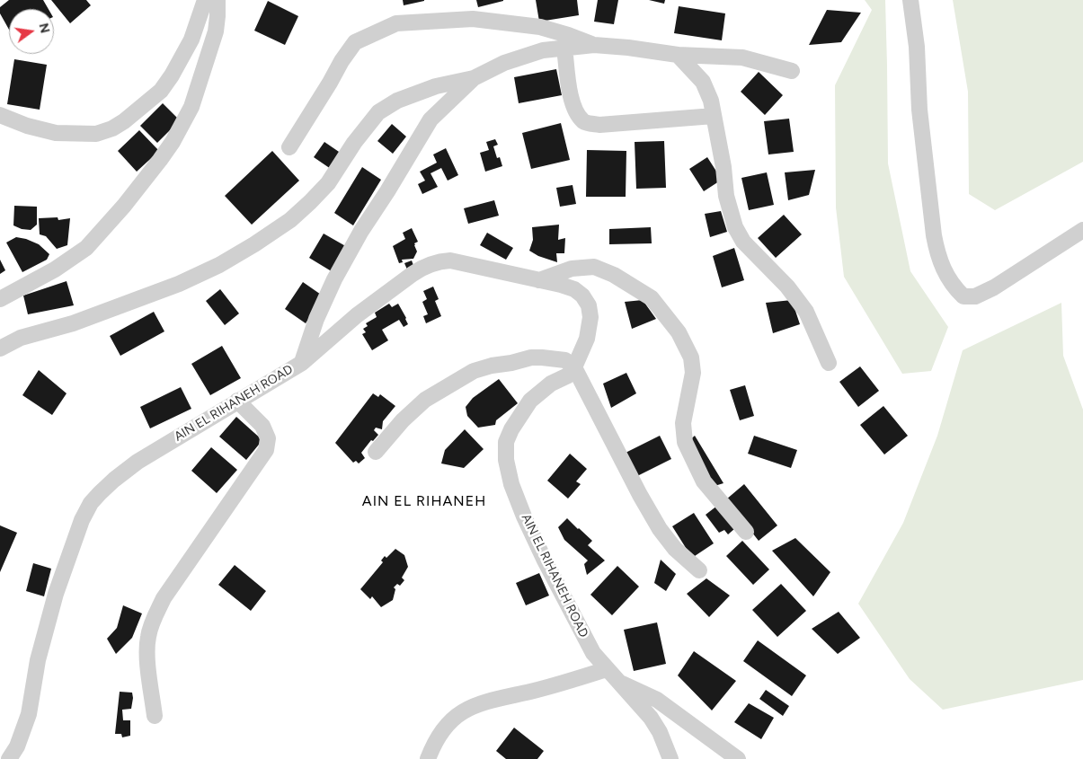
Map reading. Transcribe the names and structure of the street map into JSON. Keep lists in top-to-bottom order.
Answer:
{
  "streets": {
    "street": ["AIN EL RIHANEH ROAD"]
  },
  "districts": ["AIN EL RIHANEH"],
  "north": "right"
}
